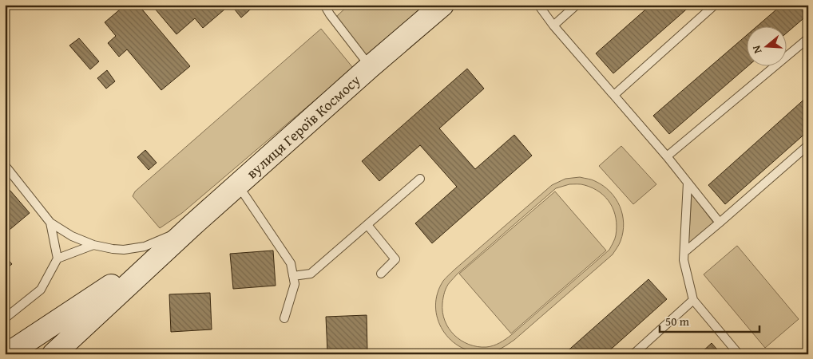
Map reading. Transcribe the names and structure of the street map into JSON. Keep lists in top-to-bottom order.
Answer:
{
  "streets": {
    "main road": ["вулиця Героїв Космосу"]
  },
  "scale_bar": "50 m",
  "north": "left"
}
